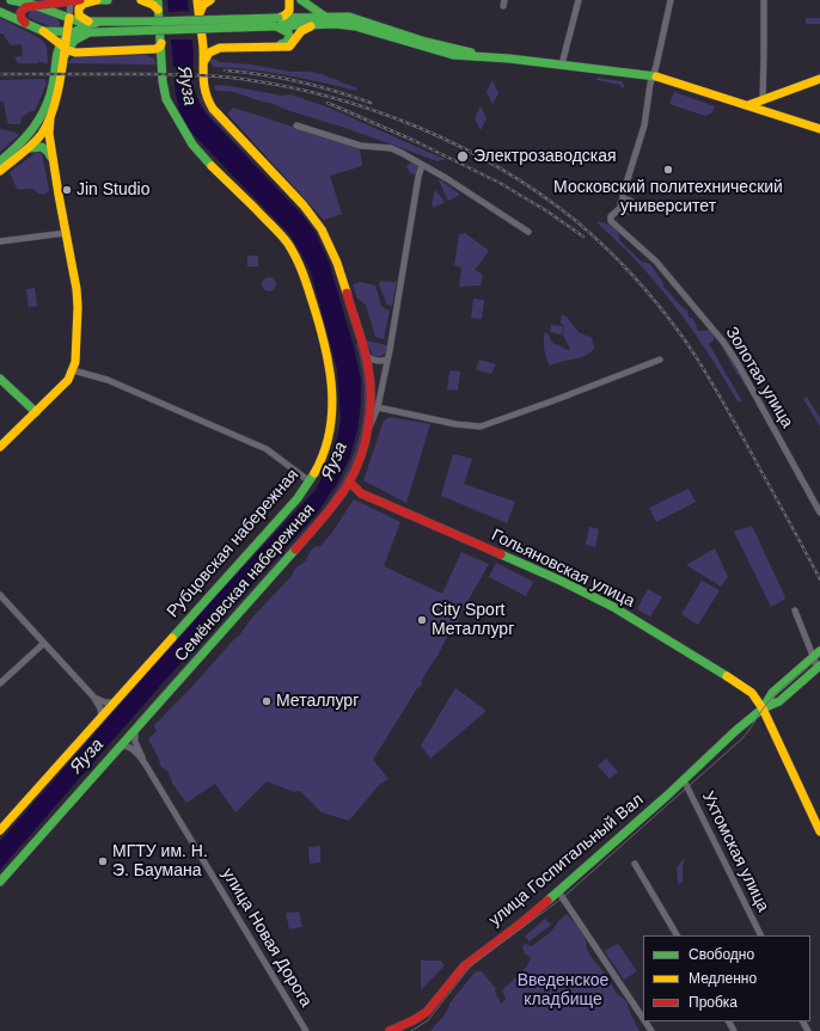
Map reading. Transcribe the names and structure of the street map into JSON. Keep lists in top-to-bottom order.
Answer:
{
  "streets": {
    "main road": [
      "Рубцовская набережная",
      "Гольяновская улица",
      "Семёновская набережная",
      "улица Госпитальный Вал"
    ],
    "street": ["Золотая улица", "Ухтомская улица", "улица Новая Дорога"]
  },
  "crossings": [
    ["Гольяновская улица", "Семёновская набережная"],
    ["Гольяновская улица", "улица Госпитальный Вал"],
    ["Семёновская набережная", "улица Новая Дорога"],
    ["Ухтомская улица", "улица Госпитальный Вал"]
  ],
  "water": ["Яуза"],
  "parks": ["Введенское кладбище"],
  "places": [
    "Электрозаводская",
    "Московский политехнический университет",
    "Jin Studio",
    "City Sport Металлург",
    "Металлург",
    "МГТУ им. Н. Э. Баумана"
  ],
  "legend": ["Свободно", "Медленно", "Пробка"]
}
